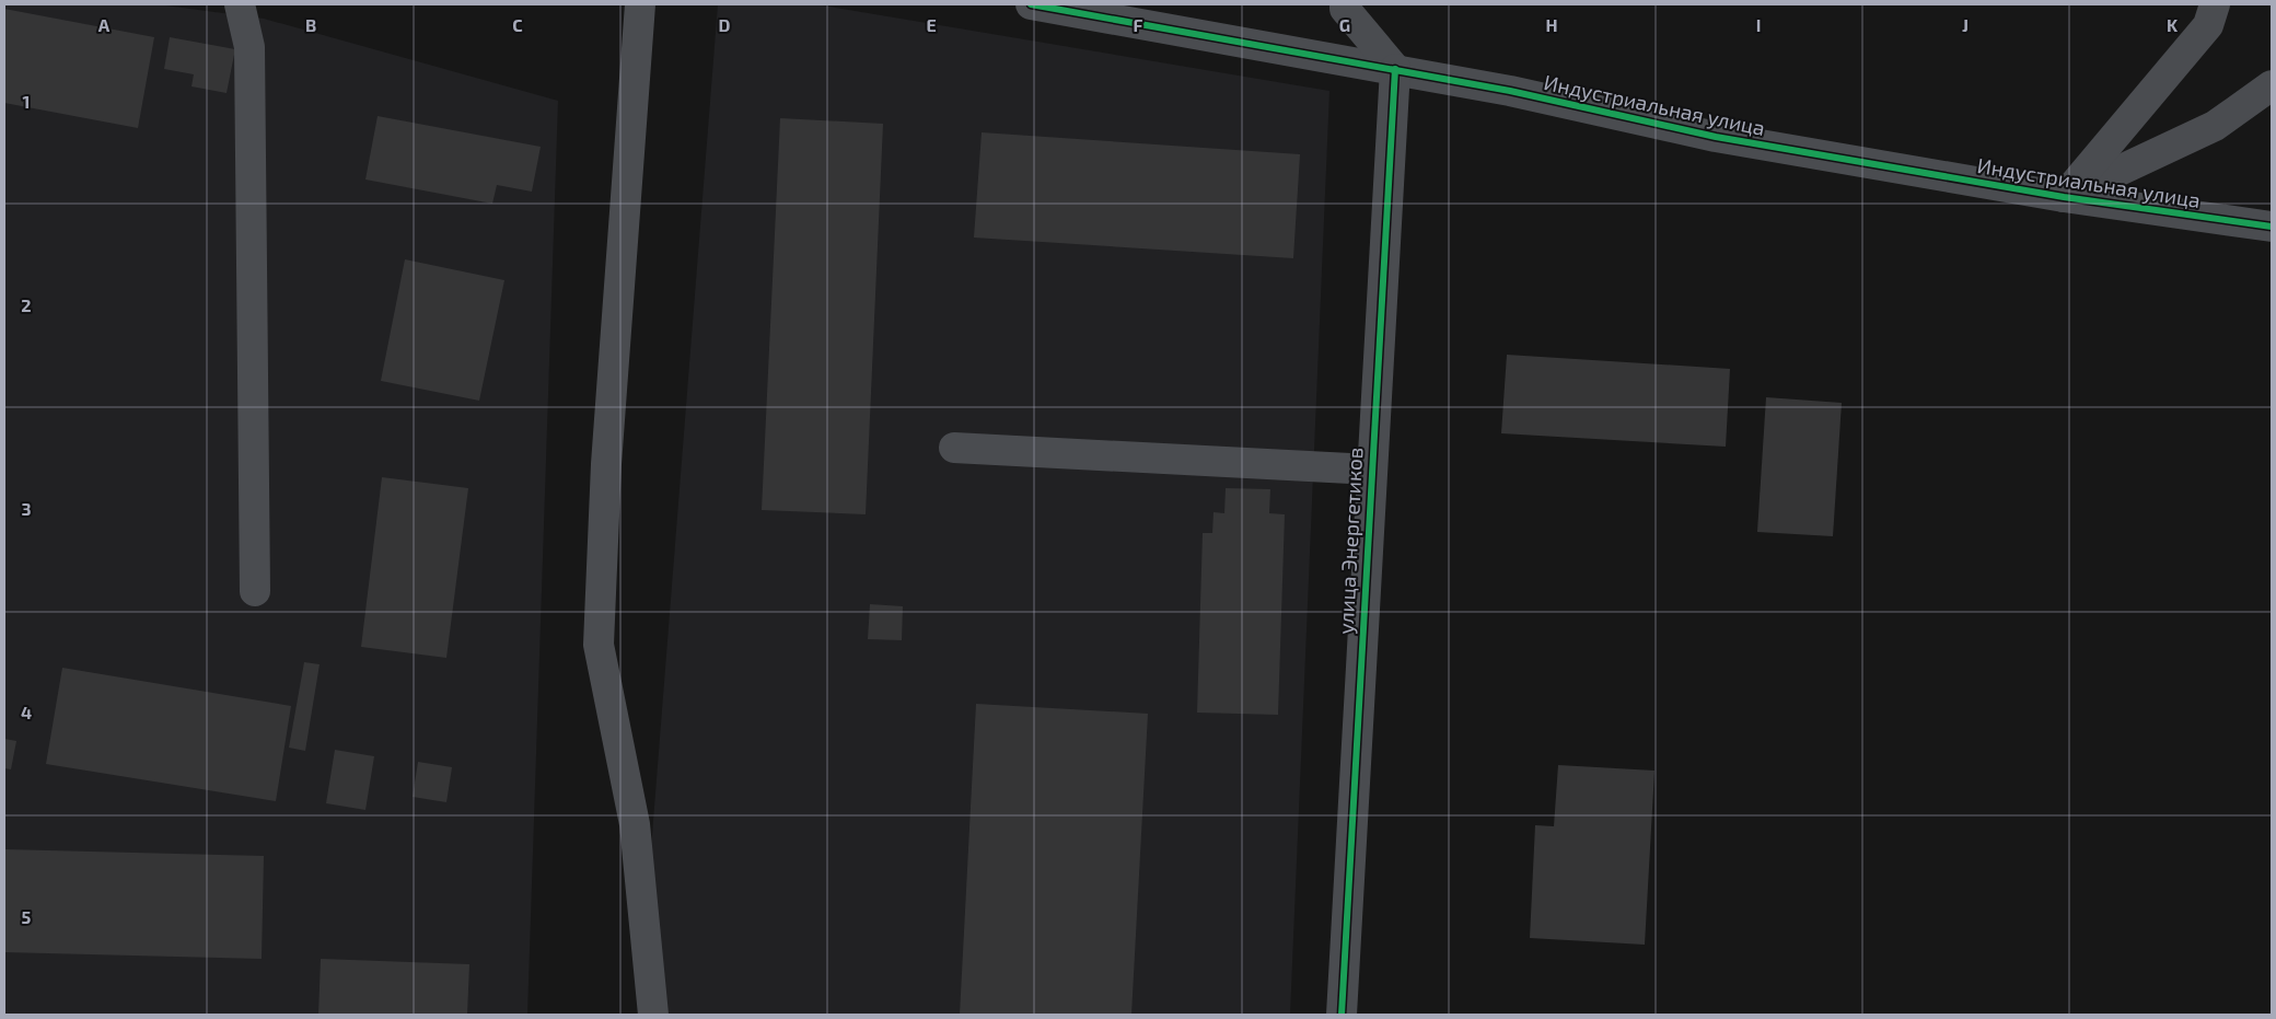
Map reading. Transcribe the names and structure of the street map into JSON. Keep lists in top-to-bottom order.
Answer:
{
  "streets": {
    "street": ["Индустриальная улица", "улица Энергетиков"]
  },
  "crossings": [
    ["Индустриальная улица", "улица Энергетиков"]
  ],
  "grid": {
    "columns": [
      "A",
      "B",
      "C",
      "D",
      "E",
      "F",
      "G",
      "H",
      "I",
      "J",
      "K"
    ],
    "rows": [
      "1",
      "2",
      "3",
      "4",
      "5"
    ]
  }
}
